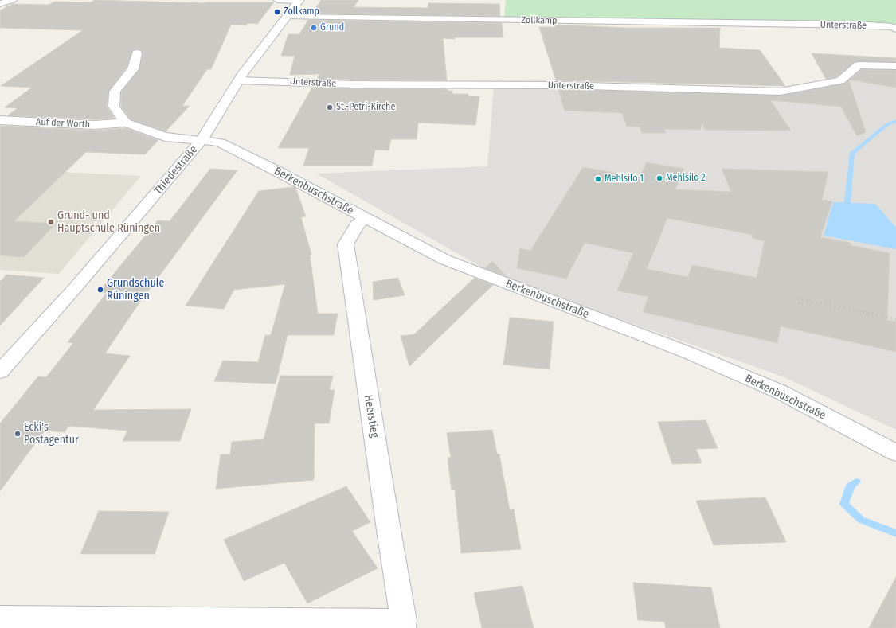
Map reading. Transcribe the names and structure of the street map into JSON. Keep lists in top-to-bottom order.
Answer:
{
  "streets": {
    "street": [
      "Zollkamp",
      "Unterstraße",
      "Auf der Worth",
      "Thiedestraße",
      "Berkenbuschstraße",
      "Heerstieg"
    ]
  },
  "crossings": [
    ["Zollkamp", "Unterstraße"],
    ["Zollkamp", "Thiedestraße"],
    ["Unterstraße", "Thiedestraße"],
    ["Auf der Worth", "Thiedestraße"],
    ["Auf der Worth", "Berkenbuschstraße"],
    ["Thiedestraße", "Berkenbuschstraße"],
    ["Berkenbuschstraße", "Heerstieg"]
  ],
  "places": [
    "Zollkamp",
    "Grund",
    "St.-Petri-Kirche",
    "Mehlsilo 2",
    "Mehlsilo 1",
    "Grund- und Hauptschule Rüningen",
    "Grundschule Rüningen",
    "Ecki's Postagentur"
  ]
}
